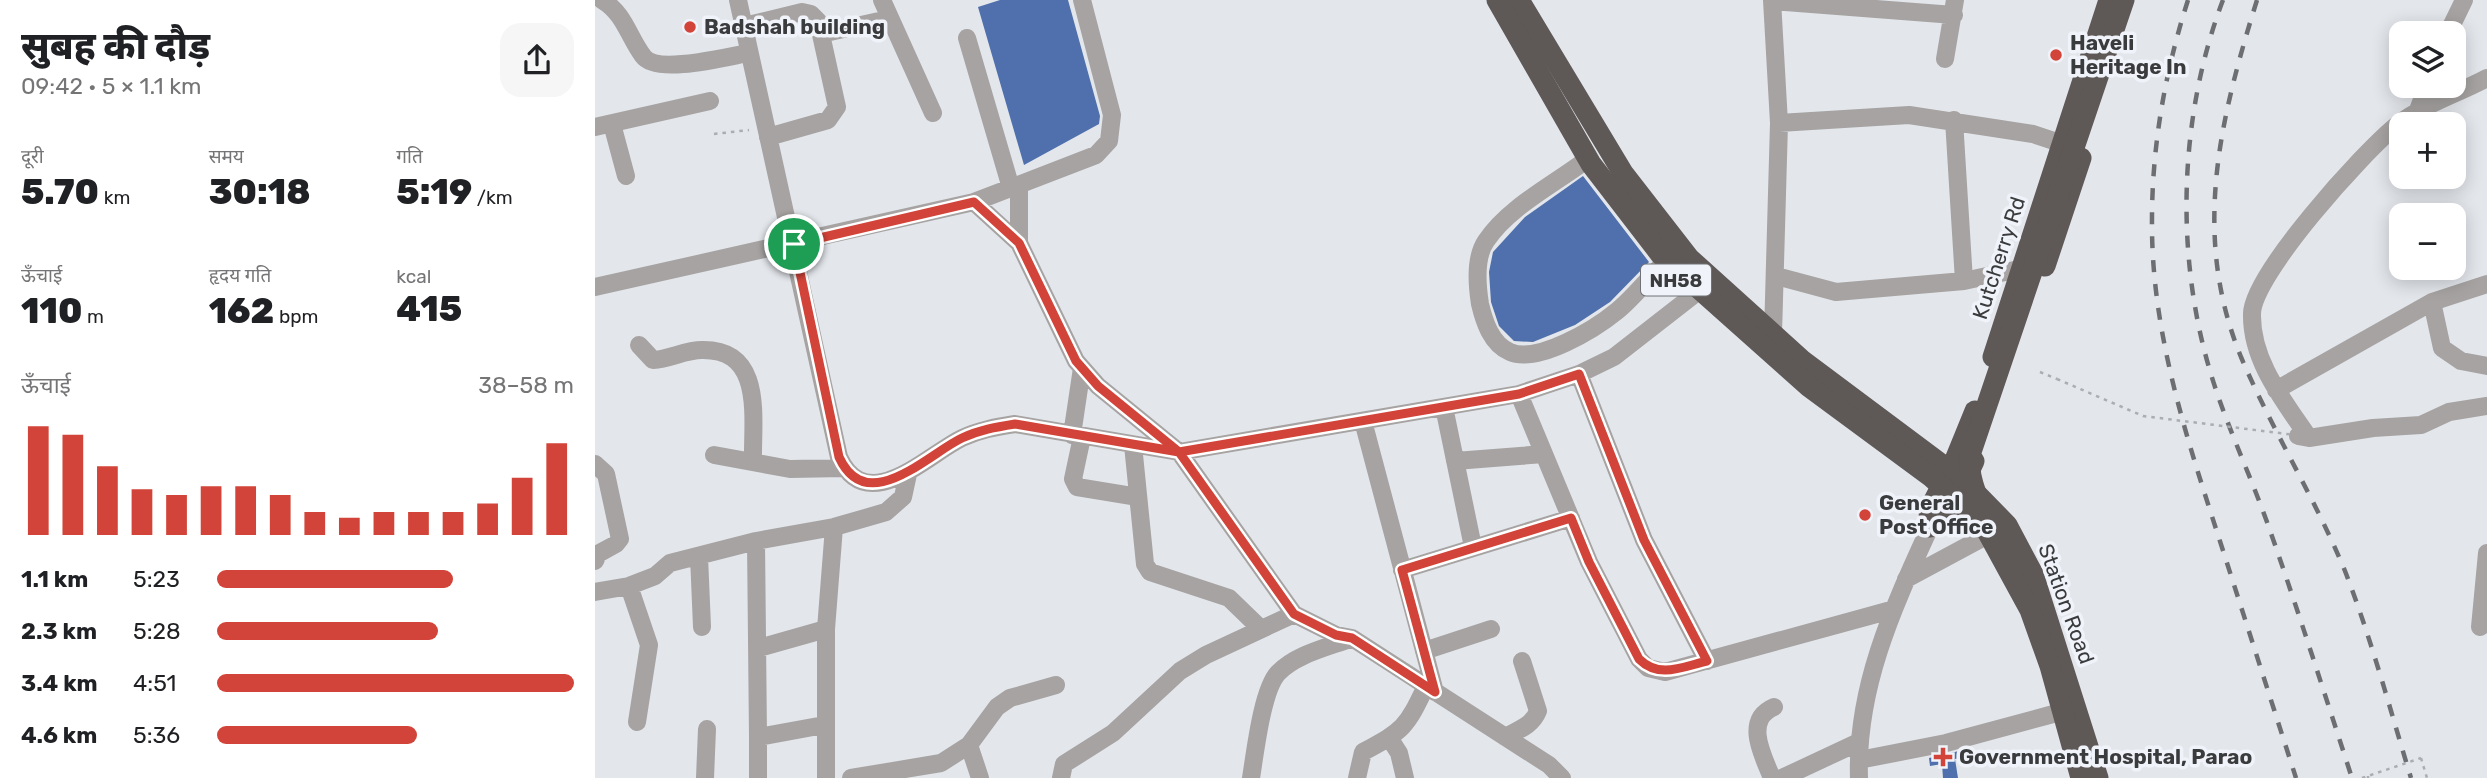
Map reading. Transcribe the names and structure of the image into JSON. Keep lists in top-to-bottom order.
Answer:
{
  "streets": {
    "highway": ["Kutcherry Rd", "NH58", "Station Road"]
  },
  "crossings": [
    ["Kutcherry Rd", "NH58"],
    ["Kutcherry Rd", "Station Road"],
    ["NH58", "Station Road"]
  ],
  "places": {
    "other": ["Badshah building", "Haveli Heritage In", "General Post Office"],
    "health": ["Government Hospital, Parao"]
  },
  "page": {
    "heading": ["सुबह की दौड़", "09:42 · 5 × 1.1 km"],
    "map_buttons": ["+", "−"],
    "stats": [
      ["दूरी", "5.70 km"],
      ["समय", "30:18"],
      ["गति", "5:19 /km"],
      ["ऊँचाई", "110 m"],
      ["हृदय गति", "162 bpm"],
      ["kcal", "415"]
    ],
    "chart": ["ऊँचाई", "38–58 m"],
    "list": [
      {
        "name": "1.1 km",
        "note": "5:23"
      },
      {
        "name": "2.3 km",
        "note": "5:28"
      },
      {
        "name": "3.4 km",
        "note": "4:51"
      },
      {
        "name": "4.6 km",
        "note": "5:36"
      }
    ]
  }
}
